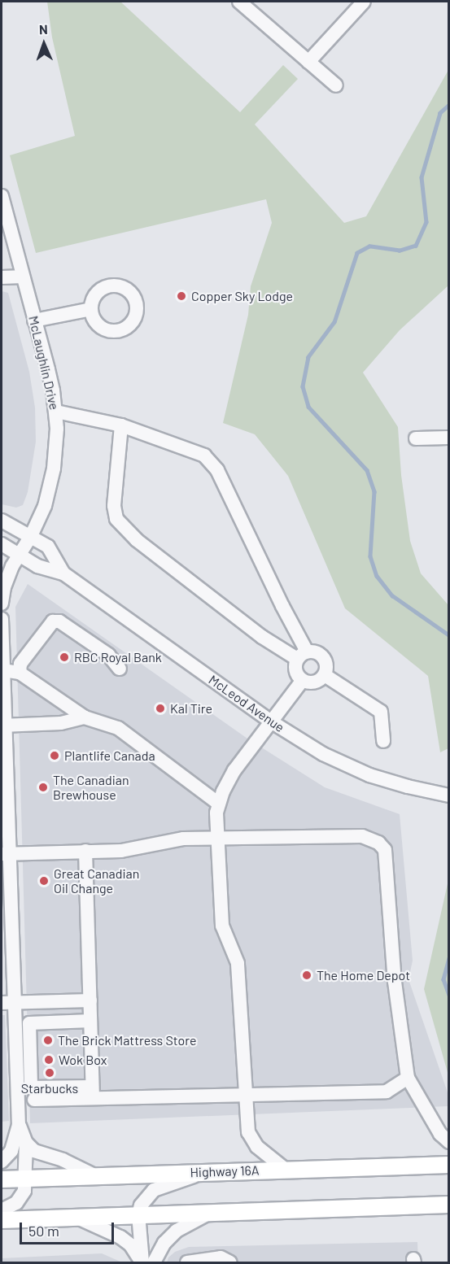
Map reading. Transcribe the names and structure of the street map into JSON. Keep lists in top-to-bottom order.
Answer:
{
  "streets": {
    "main road": ["Highway 16A"],
    "street": ["McLaughlin Drive", "McLeod Avenue"]
  },
  "crossings": [
    ["McLaughlin Drive", "McLeod Avenue"]
  ],
  "places": [
    "Copper Sky Lodge",
    "RBC Royal Bank",
    "Kal Tire",
    "Plantlife Canada",
    "The Canadian Brewhouse",
    "Great Canadian Oil Change",
    "The Home Depot",
    "The Brick Mattress Store",
    "Wok Box",
    "Starbucks"
  ],
  "scale_bar": "50 m",
  "north": "top"
}
